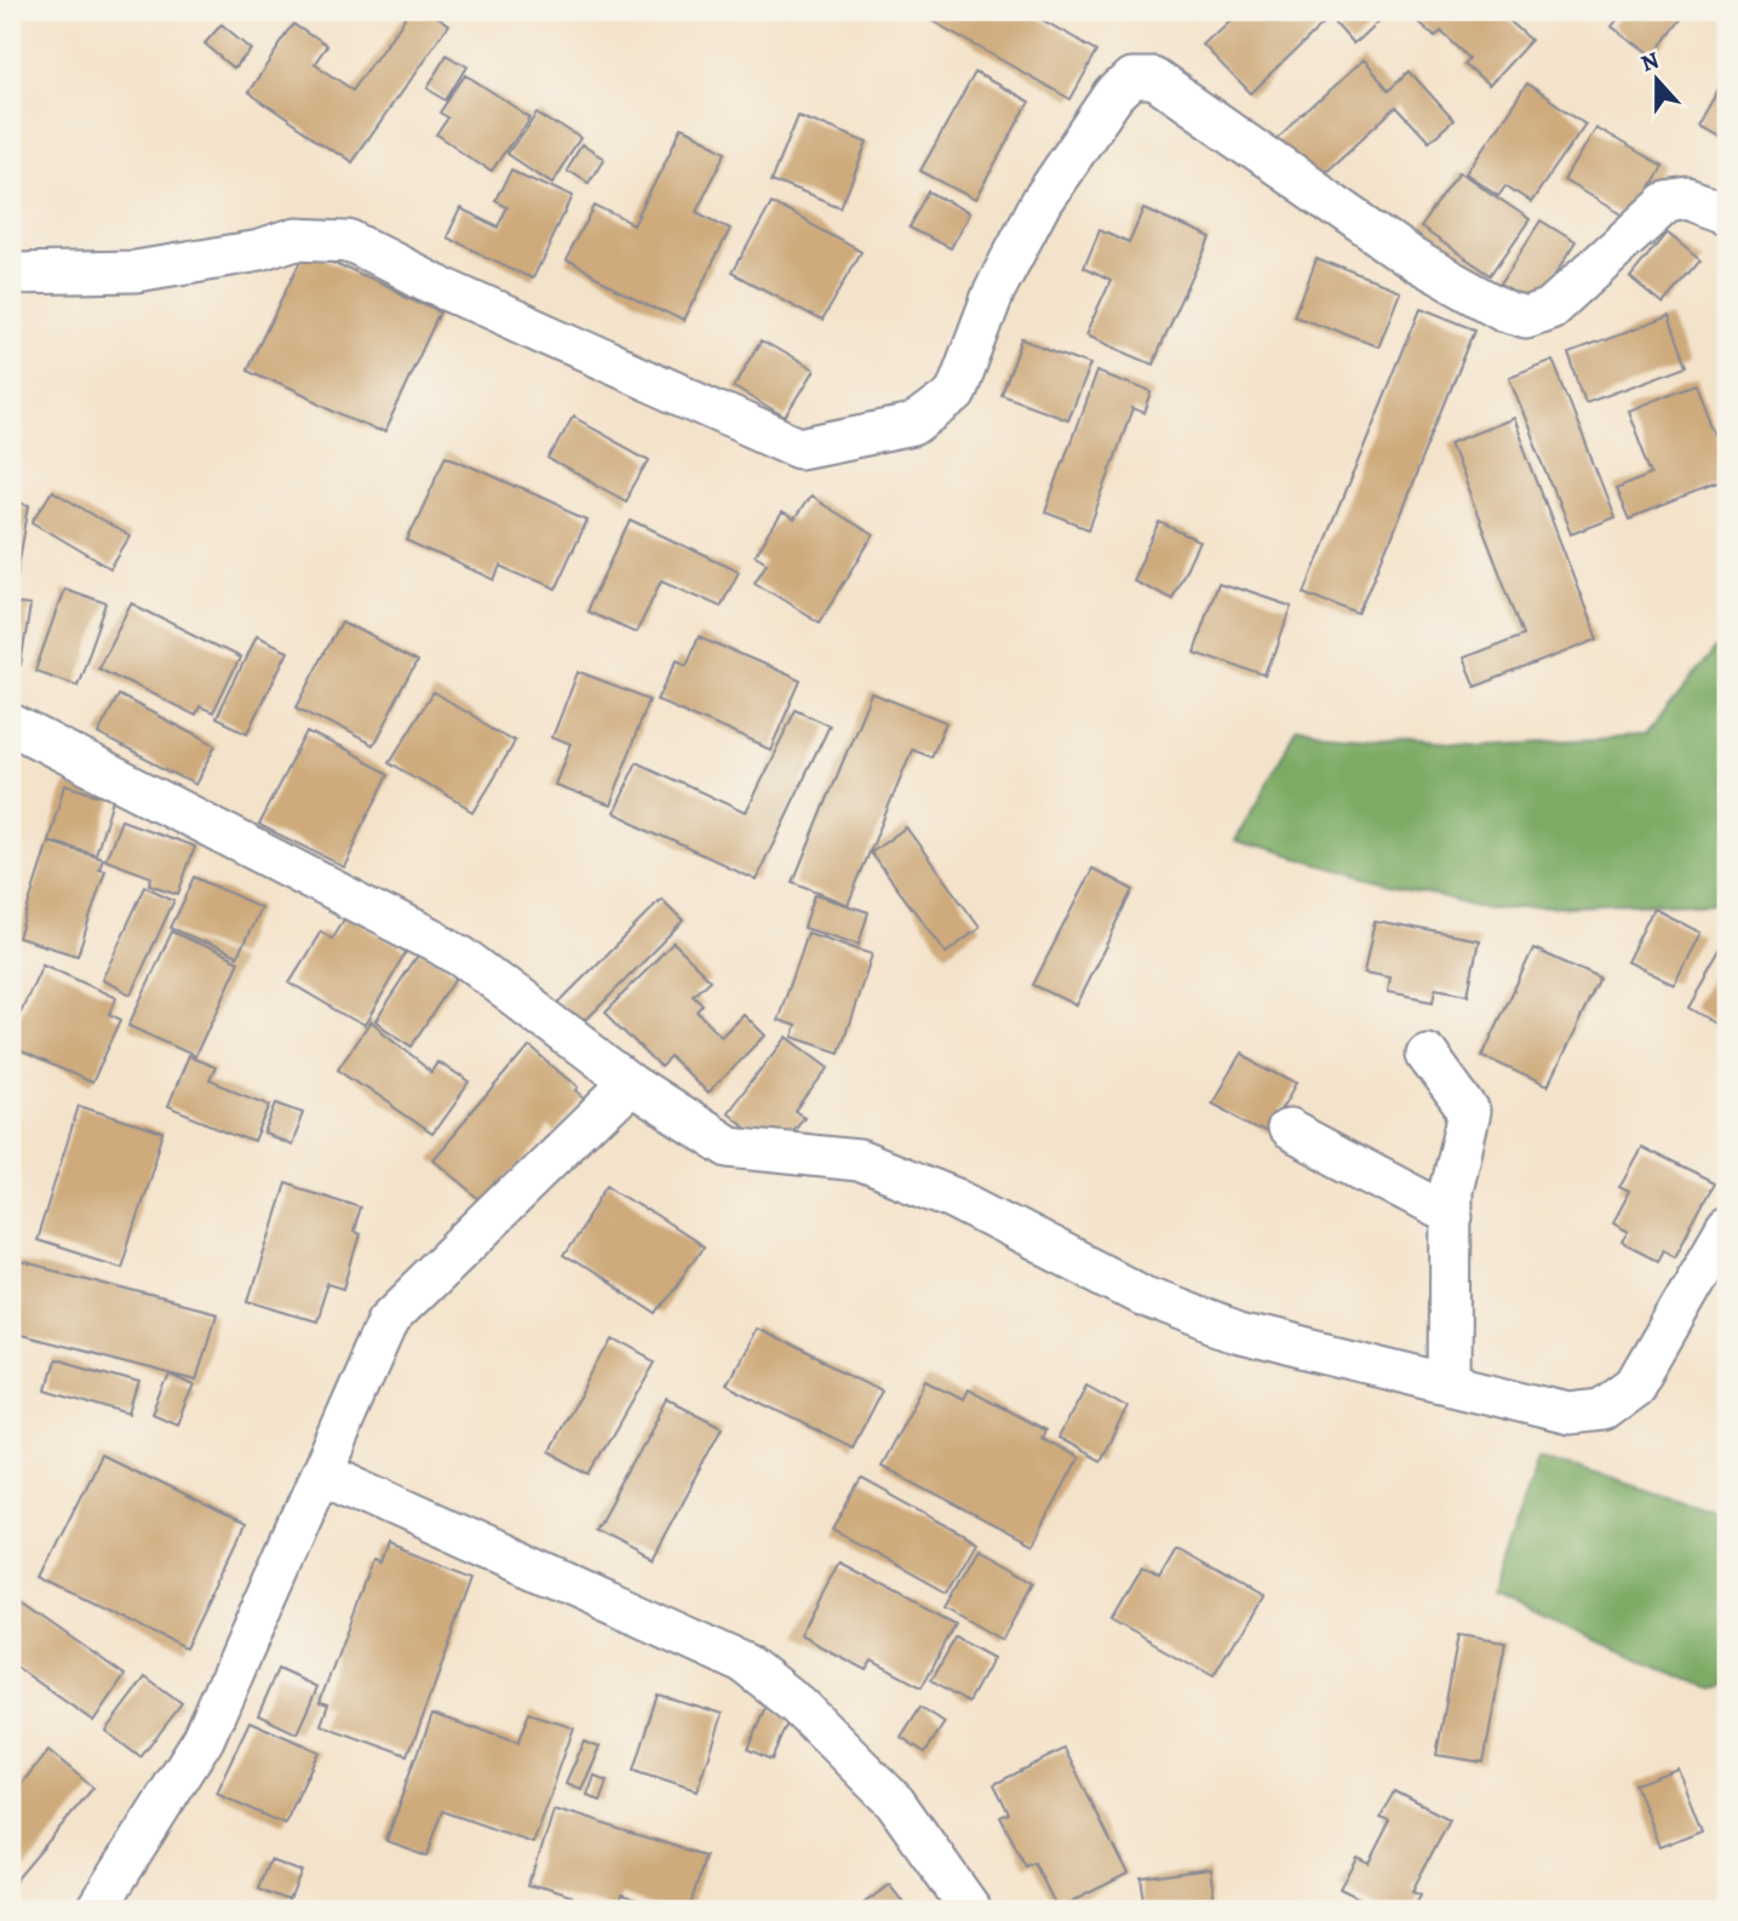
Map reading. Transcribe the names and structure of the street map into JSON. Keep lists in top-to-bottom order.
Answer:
{
  "north": "top"
}
